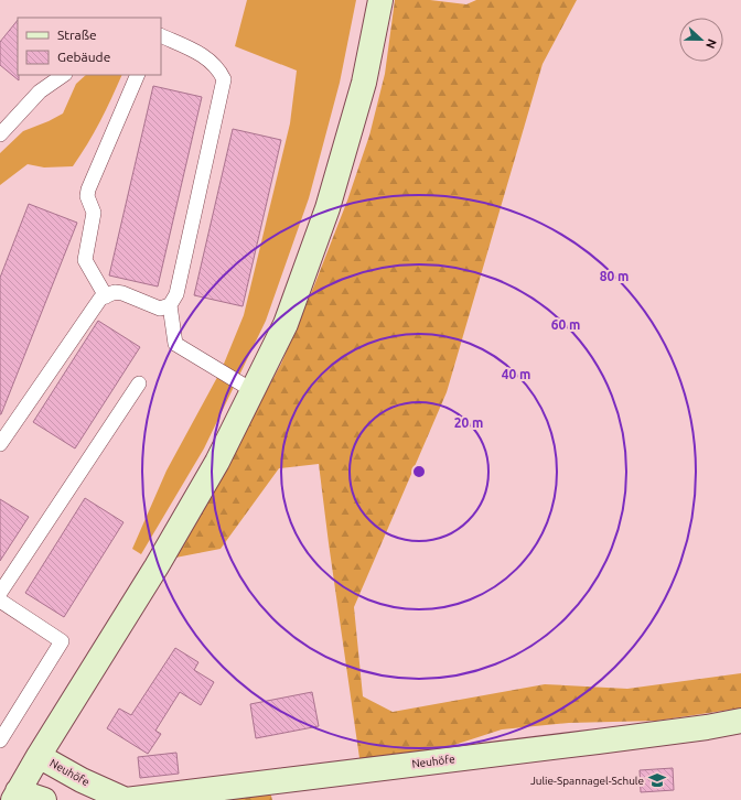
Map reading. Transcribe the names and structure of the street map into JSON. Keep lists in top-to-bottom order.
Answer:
{
  "streets": {
    "street": ["Neuhöfe"]
  },
  "places": {
    "school or university": ["Julie-Spannagel-Schule"]
  },
  "legend": ["Straße", "Gebäude"],
  "north": "right",
  "rings": [
    "80 m",
    "60 m",
    "40 m",
    "20 m"
  ]
}
